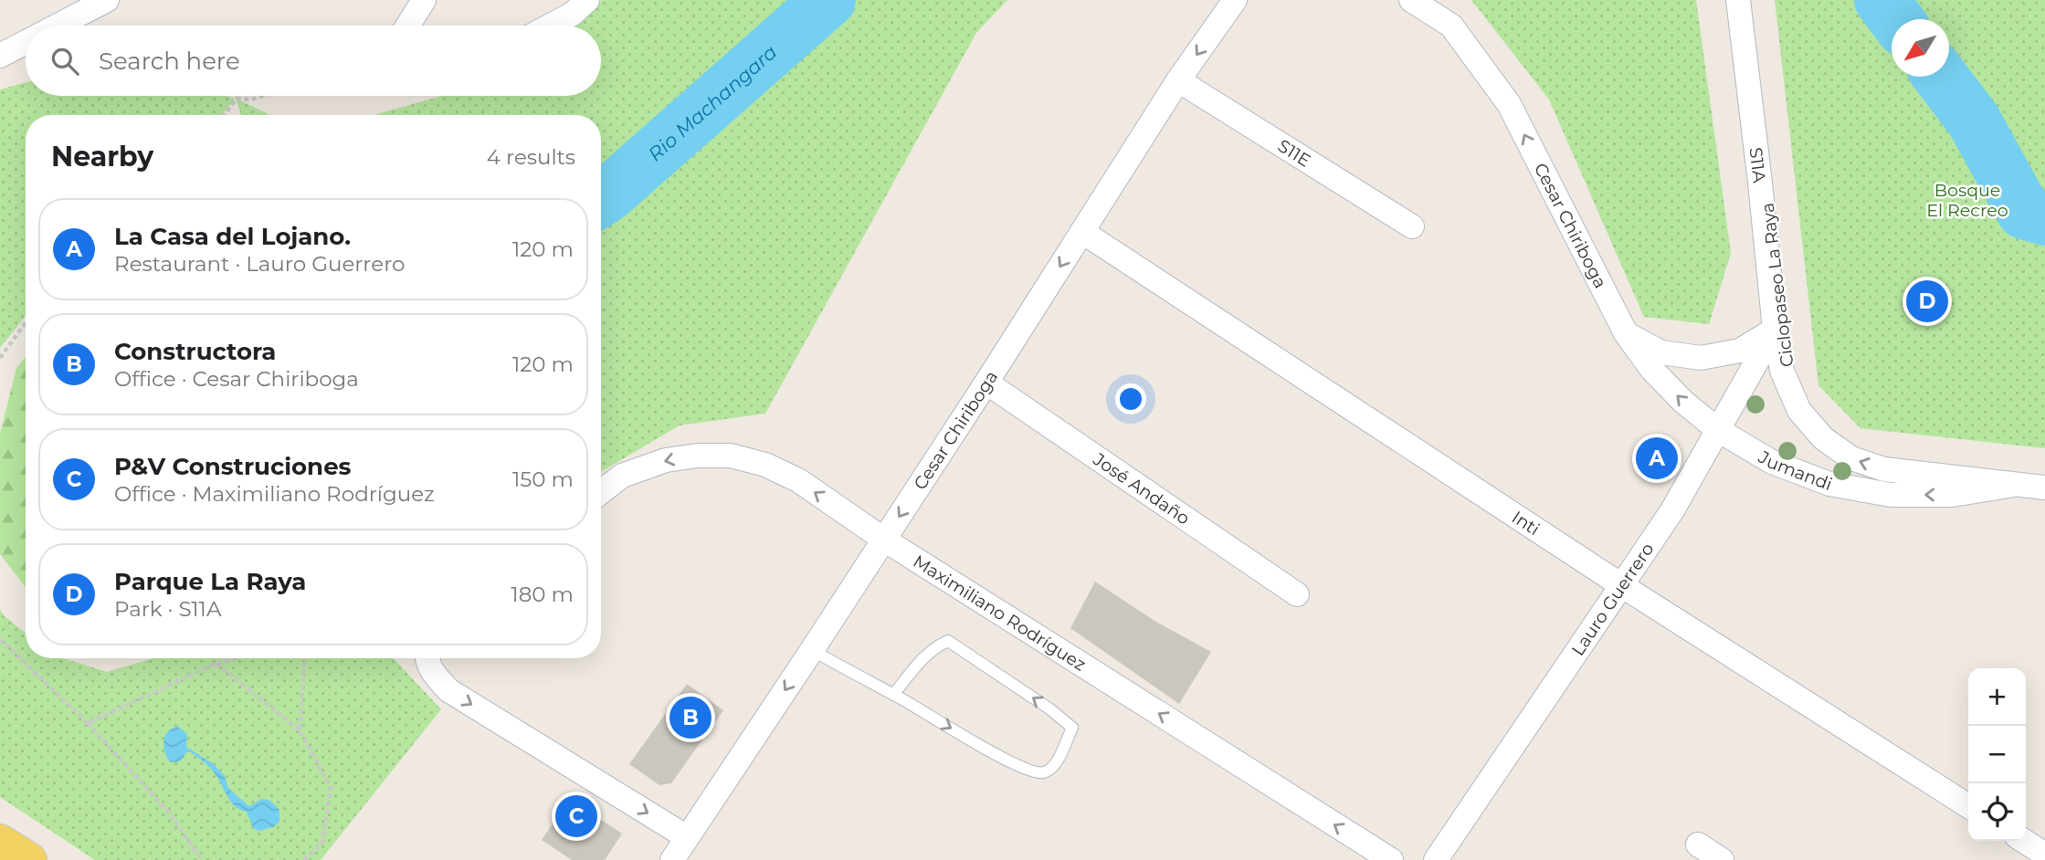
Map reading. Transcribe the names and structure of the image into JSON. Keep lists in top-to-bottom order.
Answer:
{
  "streets": {
    "street": [
      "S11E",
      "S11A",
      "Cesar Chiriboga",
      "Jumandi",
      "José Andaño",
      "Inti",
      "Lauro Guerrero",
      "Maximiliano Rodríguez"
    ]
  },
  "crossings": [
    ["S11E", "Cesar Chiriboga"],
    ["S11A", "Jumandi"],
    ["S11A", "Lauro Guerrero"],
    ["Cesar Chiriboga", "Jumandi"],
    ["Cesar Chiriboga", "José Andaño"],
    ["Cesar Chiriboga", "Inti"],
    ["Cesar Chiriboga", "Maximiliano Rodríguez"],
    ["Jumandi", "Lauro Guerrero"],
    ["Inti", "Lauro Guerrero"]
  ],
  "one_way": ["Jumandi", "Maximiliano Rodríguez"],
  "water": ["Rio Machangara"],
  "parks": ["Bosque El Recreo"],
  "north": "bottom left",
  "page": {
    "search": "Search here",
    "heading": ["Nearby", "4 results"],
    "list": [
      {
        "mark": "A",
        "name": "La Casa del Lojano.",
        "note": "Restaurant · Lauro Guerrero",
        "value": "120 m"
      },
      {
        "mark": "B",
        "name": "Constructora",
        "note": "Office · Cesar Chiriboga",
        "value": "120 m"
      },
      {
        "mark": "C",
        "name": "P&V Construciones",
        "note": "Office · Maximiliano Rodríguez",
        "value": "150 m"
      },
      {
        "mark": "D",
        "name": "Parque La Raya",
        "note": "Park · S11A",
        "value": "180 m"
      }
    ],
    "pins": [
      "D",
      "A",
      "B",
      "C"
    ],
    "map_buttons": ["+", "−"]
  }
}
